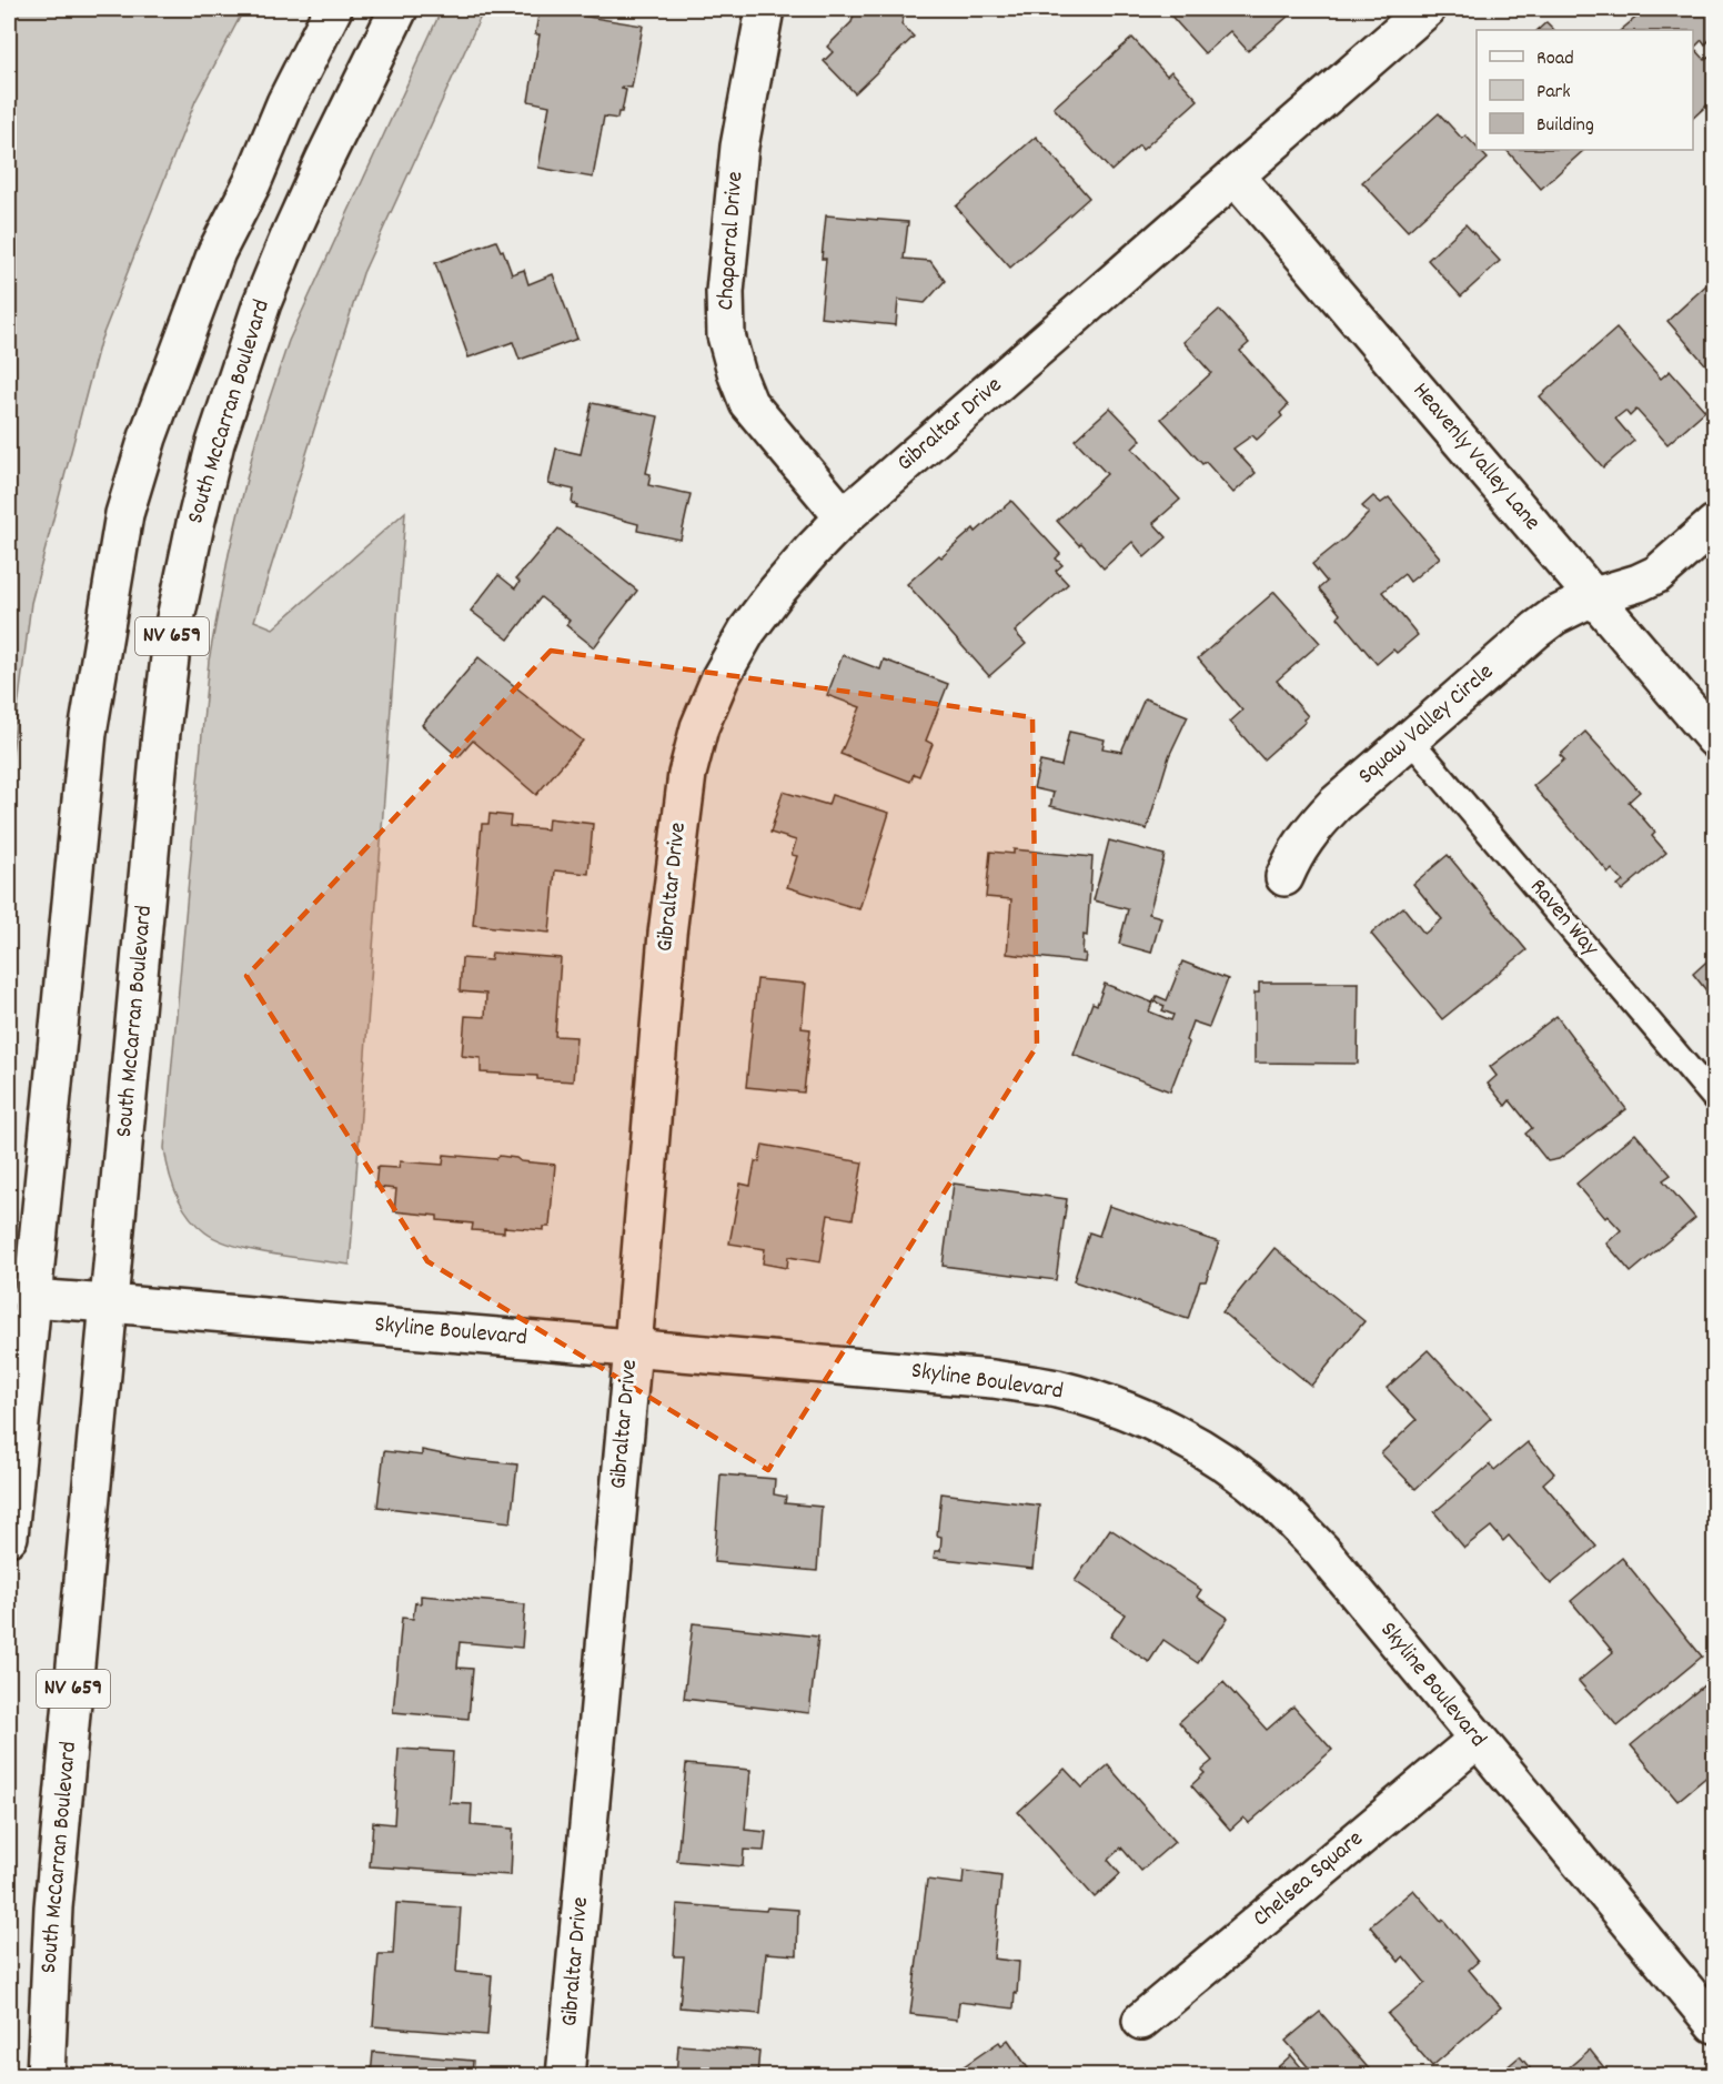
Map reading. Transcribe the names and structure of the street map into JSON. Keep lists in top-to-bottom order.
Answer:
{
  "streets": {
    "street": [
      "Chaparral Drive",
      "South McCarran Boulevard",
      "Gibraltar Drive",
      "Heavenly Valley Lane",
      "NV 659",
      "Squaw Valley Circle",
      "Skyline Boulevard",
      "Chelsea Square"
    ],
    "lane": ["Raven Way"]
  },
  "crossings": [
    ["Chaparral Drive", "Gibraltar Drive"],
    ["South McCarran Boulevard", "Skyline Boulevard"],
    ["Gibraltar Drive", "Heavenly Valley Lane"],
    ["Gibraltar Drive", "Skyline Boulevard"],
    ["Heavenly Valley Lane", "Squaw Valley Circle"],
    ["NV 659", "Skyline Boulevard"],
    ["Squaw Valley Circle", "Raven Way"],
    ["Skyline Boulevard", "Chelsea Square"]
  ],
  "legend": ["Road", "Park", "Building"]
}
